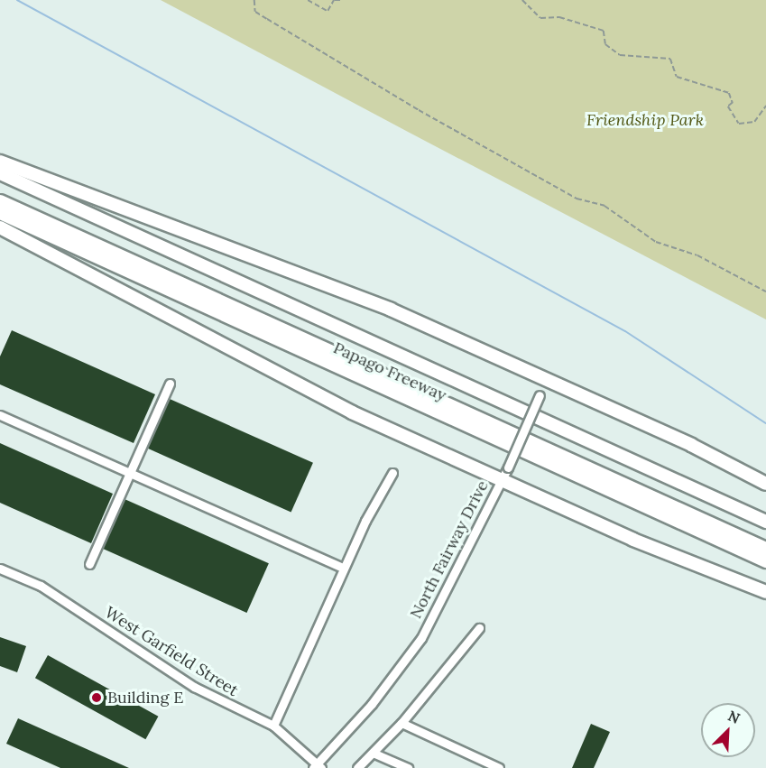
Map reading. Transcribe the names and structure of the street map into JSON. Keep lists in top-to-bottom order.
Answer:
{
  "streets": {
    "highway": ["Papago Freeway"],
    "street": ["North Fairway Drive", "West Garfield Street"]
  },
  "crossings": [
    ["North Fairway Drive", "West Garfield Street"]
  ],
  "parks": ["Friendship Park"],
  "places": ["Building E"],
  "north": "top right"
}
